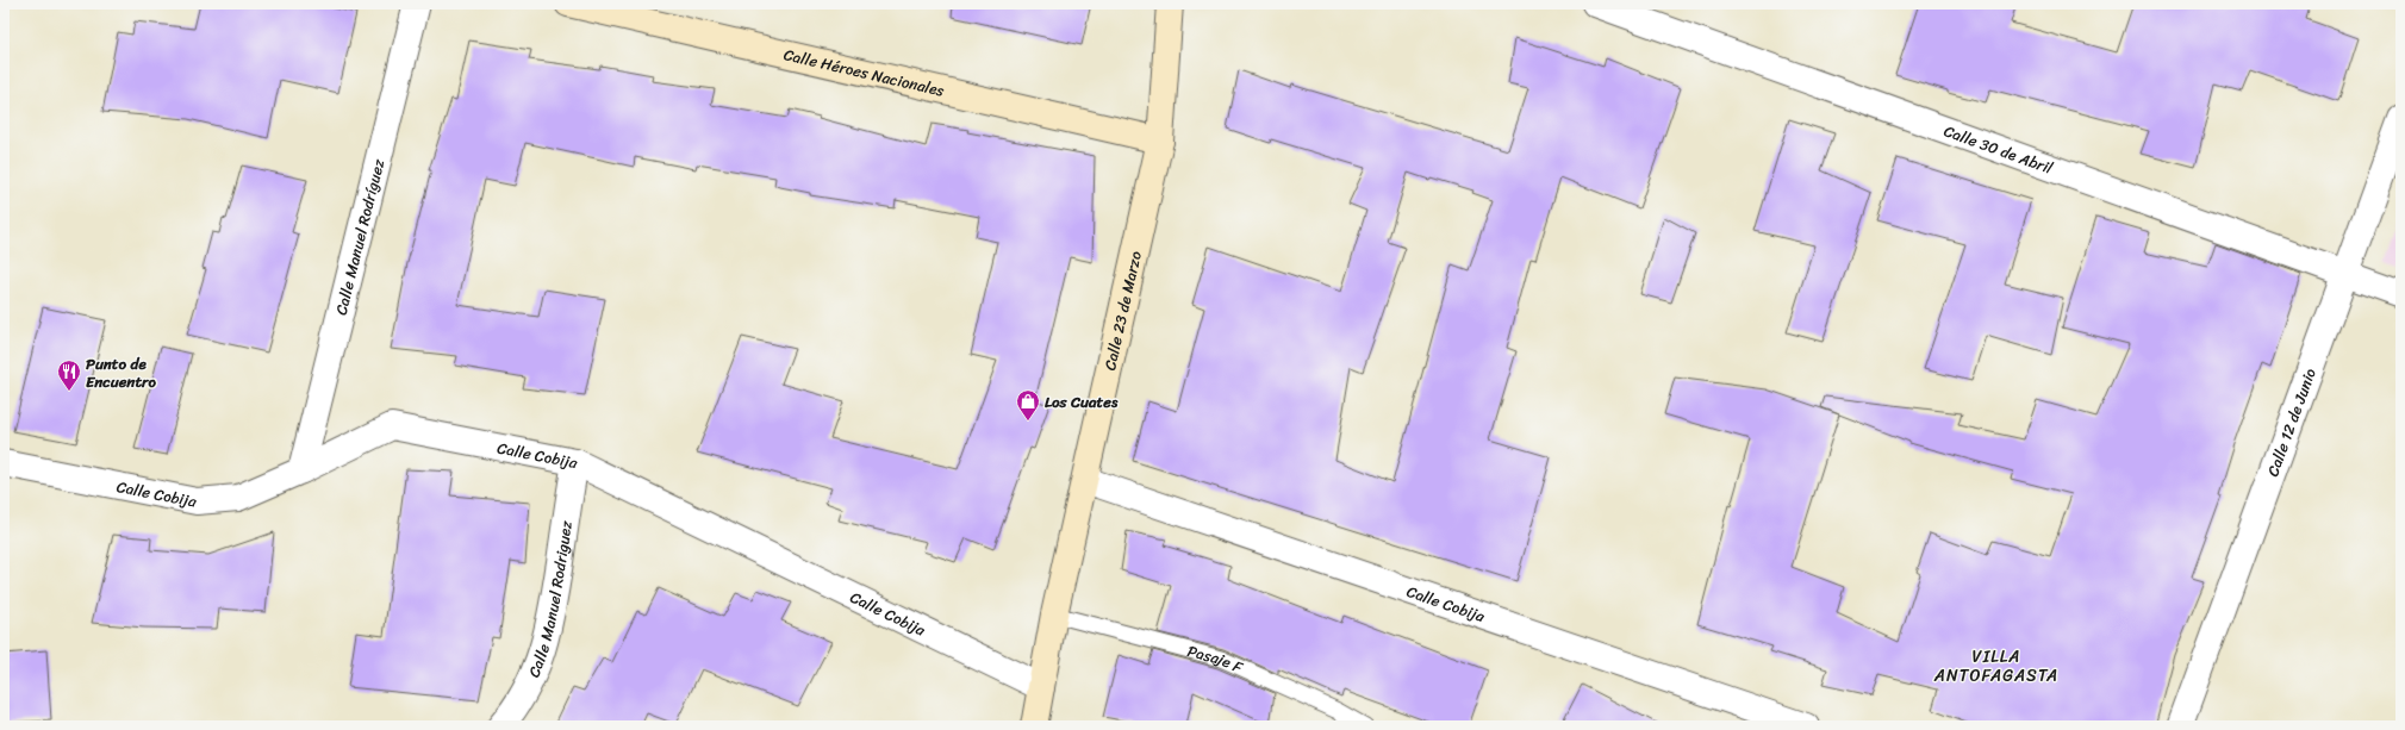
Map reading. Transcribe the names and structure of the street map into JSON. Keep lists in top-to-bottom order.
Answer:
{
  "streets": {
    "street": [
      "Calle Héroes Nacionales",
      "Calle 30 de Abril",
      "Calle Manuel Rodríguez",
      "Calle 23 de Marzo",
      "Calle 12 de Junio",
      "Calle Cobija",
      "Calle Manuel Rodriguez"
    ],
    "lane": ["Pasaje F"]
  },
  "crossings": [
    ["Calle Héroes Nacionales", "Calle 23 de Marzo"],
    ["Calle 30 de Abril", "Calle 12 de Junio"],
    ["Calle Manuel Rodríguez", "Calle Cobija"],
    ["Calle 23 de Marzo", "Calle Cobija"],
    ["Calle 23 de Marzo", "Pasaje F"],
    ["Calle Cobija", "Calle Manuel Rodriguez"]
  ],
  "districts": ["VILLA ANTOFAGASTA"],
  "places": {
    "restaurant": ["Punto de Encuentro"],
    "shop": ["Los Cuates"]
  }
}
